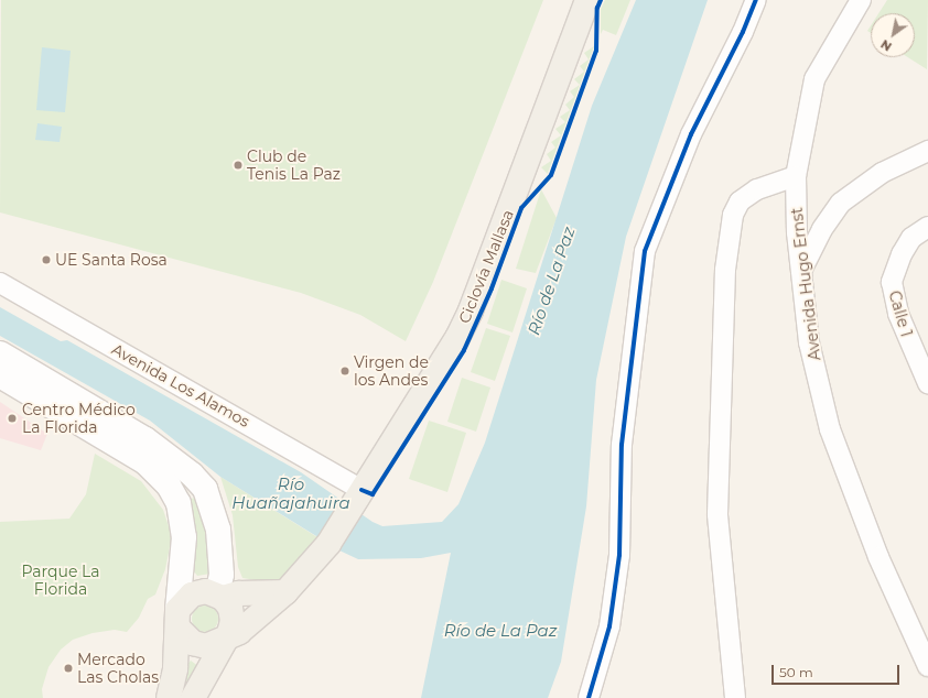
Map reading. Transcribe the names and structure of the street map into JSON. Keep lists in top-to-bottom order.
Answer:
{
  "streets": {
    "street": ["Avenida Hugo Ernst", "Calle 1", "Avenida Los Alamos"],
    "cycle path": ["Ciclovía Mallasa"]
  },
  "water": ["Río de La Paz", "Río Huañajahuira"],
  "parks": ["Parque La Florida"],
  "places": [
    "Club de Tenis La Paz",
    "UE Santa Rosa",
    "Virgen de los Andes",
    "Centro Médico La Florida",
    "Mercado Las Cholas"
  ],
  "scale_bar": "50 m",
  "north": "bottom left"
}
